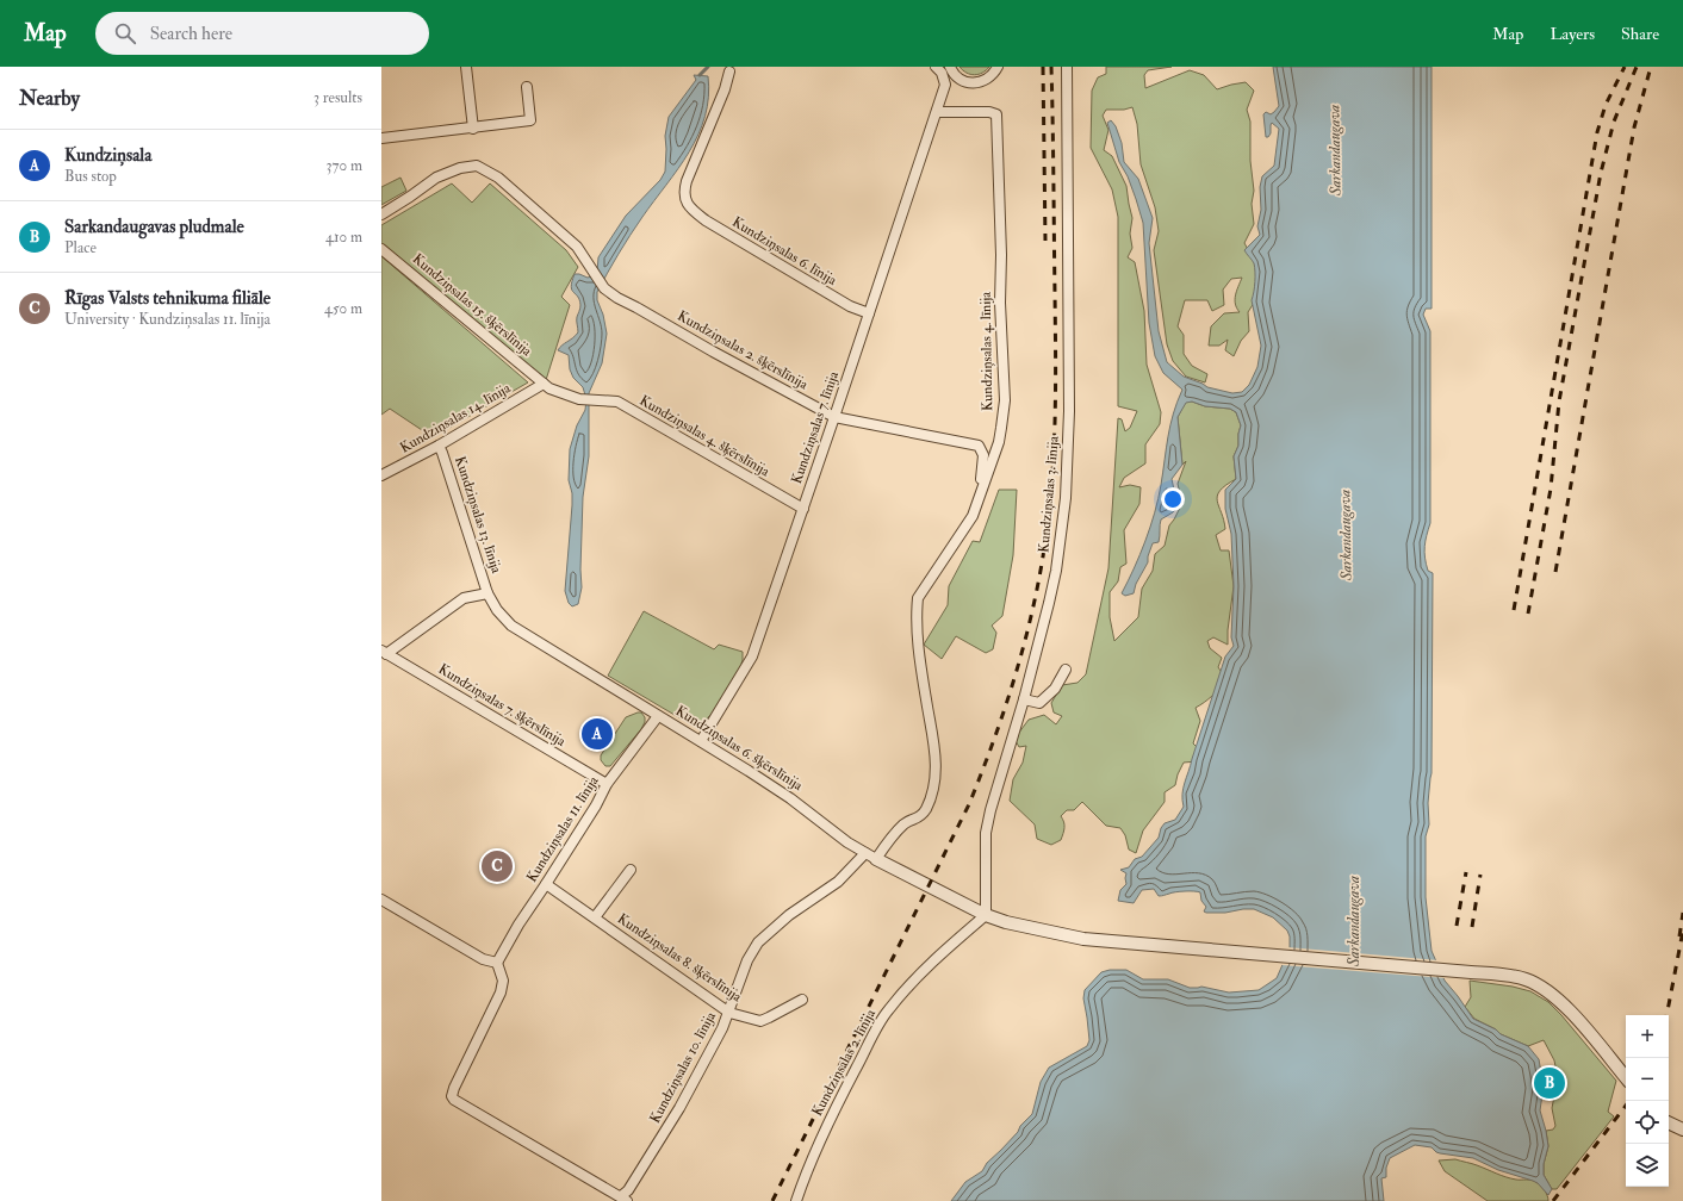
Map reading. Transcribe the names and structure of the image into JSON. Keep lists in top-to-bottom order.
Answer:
{
  "streets": {
    "street": [
      "Kundziņsalas 6. līnija",
      "Kundziņsalas 15. šķērslīnija",
      "Kundziņsalas 2. šķērslīnija",
      "Kundziņsalas 4. līnija",
      "Kundziņsalas 14. līnija",
      "Kundziņsalas 7. līnija",
      "Kundziņsalas 4. šķērslīnija",
      "Kundziņsalas 3. līnija",
      "Kundziņsalas 13. līnija",
      "Kundziņsalas 7. šķērslīnija",
      "Kundziņsalas 6. šķērslīnija",
      "Kundziņsalas 11. līnija",
      "Kundziņsalas 8. šķērslīnija",
      "Kundziņsalas 2. līnija",
      "Kundziņsalas 10. līnija"
    ]
  },
  "crossings": [
    ["Kundziņsalas 6. līnija", "Kundziņsalas 7. līnija"],
    ["Kundziņsalas 15. šķērslīnija", "Kundziņsalas 14. līnija"],
    ["Kundziņsalas 15. šķērslīnija", "Kundziņsalas 4. šķērslīnija"],
    ["Kundziņsalas 2. šķērslīnija", "Kundziņsalas 4. līnija"],
    ["Kundziņsalas 2. šķērslīnija", "Kundziņsalas 7. līnija"],
    ["Kundziņsalas 4. līnija", "Kundziņsalas 7. līnija"],
    ["Kundziņsalas 4. līnija", "Kundziņsalas 6. šķērslīnija"],
    ["Kundziņsalas 4. līnija", "Kundziņsalas 10. līnija"],
    ["Kundziņsalas 14. līnija", "Kundziņsalas 13. līnija"],
    ["Kundziņsalas 7. līnija", "Kundziņsalas 4. šķērslīnija"],
    ["Kundziņsalas 7. līnija", "Kundziņsalas 6. šķērslīnija"],
    ["Kundziņsalas 3. līnija", "Kundziņsalas 6. šķērslīnija"],
    ["Kundziņsalas 3. līnija", "Kundziņsalas 2. līnija"],
    ["Kundziņsalas 13. līnija", "Kundziņsalas 6. šķērslīnija"],
    ["Kundziņsalas 7. šķērslīnija", "Kundziņsalas 11. līnija"],
    ["Kundziņsalas 6. šķērslīnija", "Kundziņsalas 11. līnija"],
    ["Kundziņsalas 6. šķērslīnija", "Kundziņsalas 2. līnija"],
    ["Kundziņsalas 6. šķērslīnija", "Kundziņsalas 10. līnija"],
    ["Kundziņsalas 11. līnija", "Kundziņsalas 8. šķērslīnija"],
    ["Kundziņsalas 8. šķērslīnija", "Kundziņsalas 10. līnija"]
  ],
  "water": ["Sarkandaugava"],
  "page": {
    "header": "Map",
    "search": "Search here",
    "nav": ["Map", "Layers", "Share"],
    "heading": ["Nearby", "3 results"],
    "list": [
      {
        "mark": "A",
        "name": "Kundziņsala",
        "note": "Bus stop",
        "value": "370 m"
      },
      {
        "mark": "B",
        "name": "Sarkandaugavas pludmale",
        "note": "Place",
        "value": "410 m"
      },
      {
        "mark": "C",
        "name": "Rīgas Valsts tehnikuma filiāle",
        "note": "University · Kundziņsalas 11. līnija",
        "value": "450 m"
      }
    ],
    "pins": ["A", "C", "B"],
    "map_buttons": ["+", "−"]
  }
}
